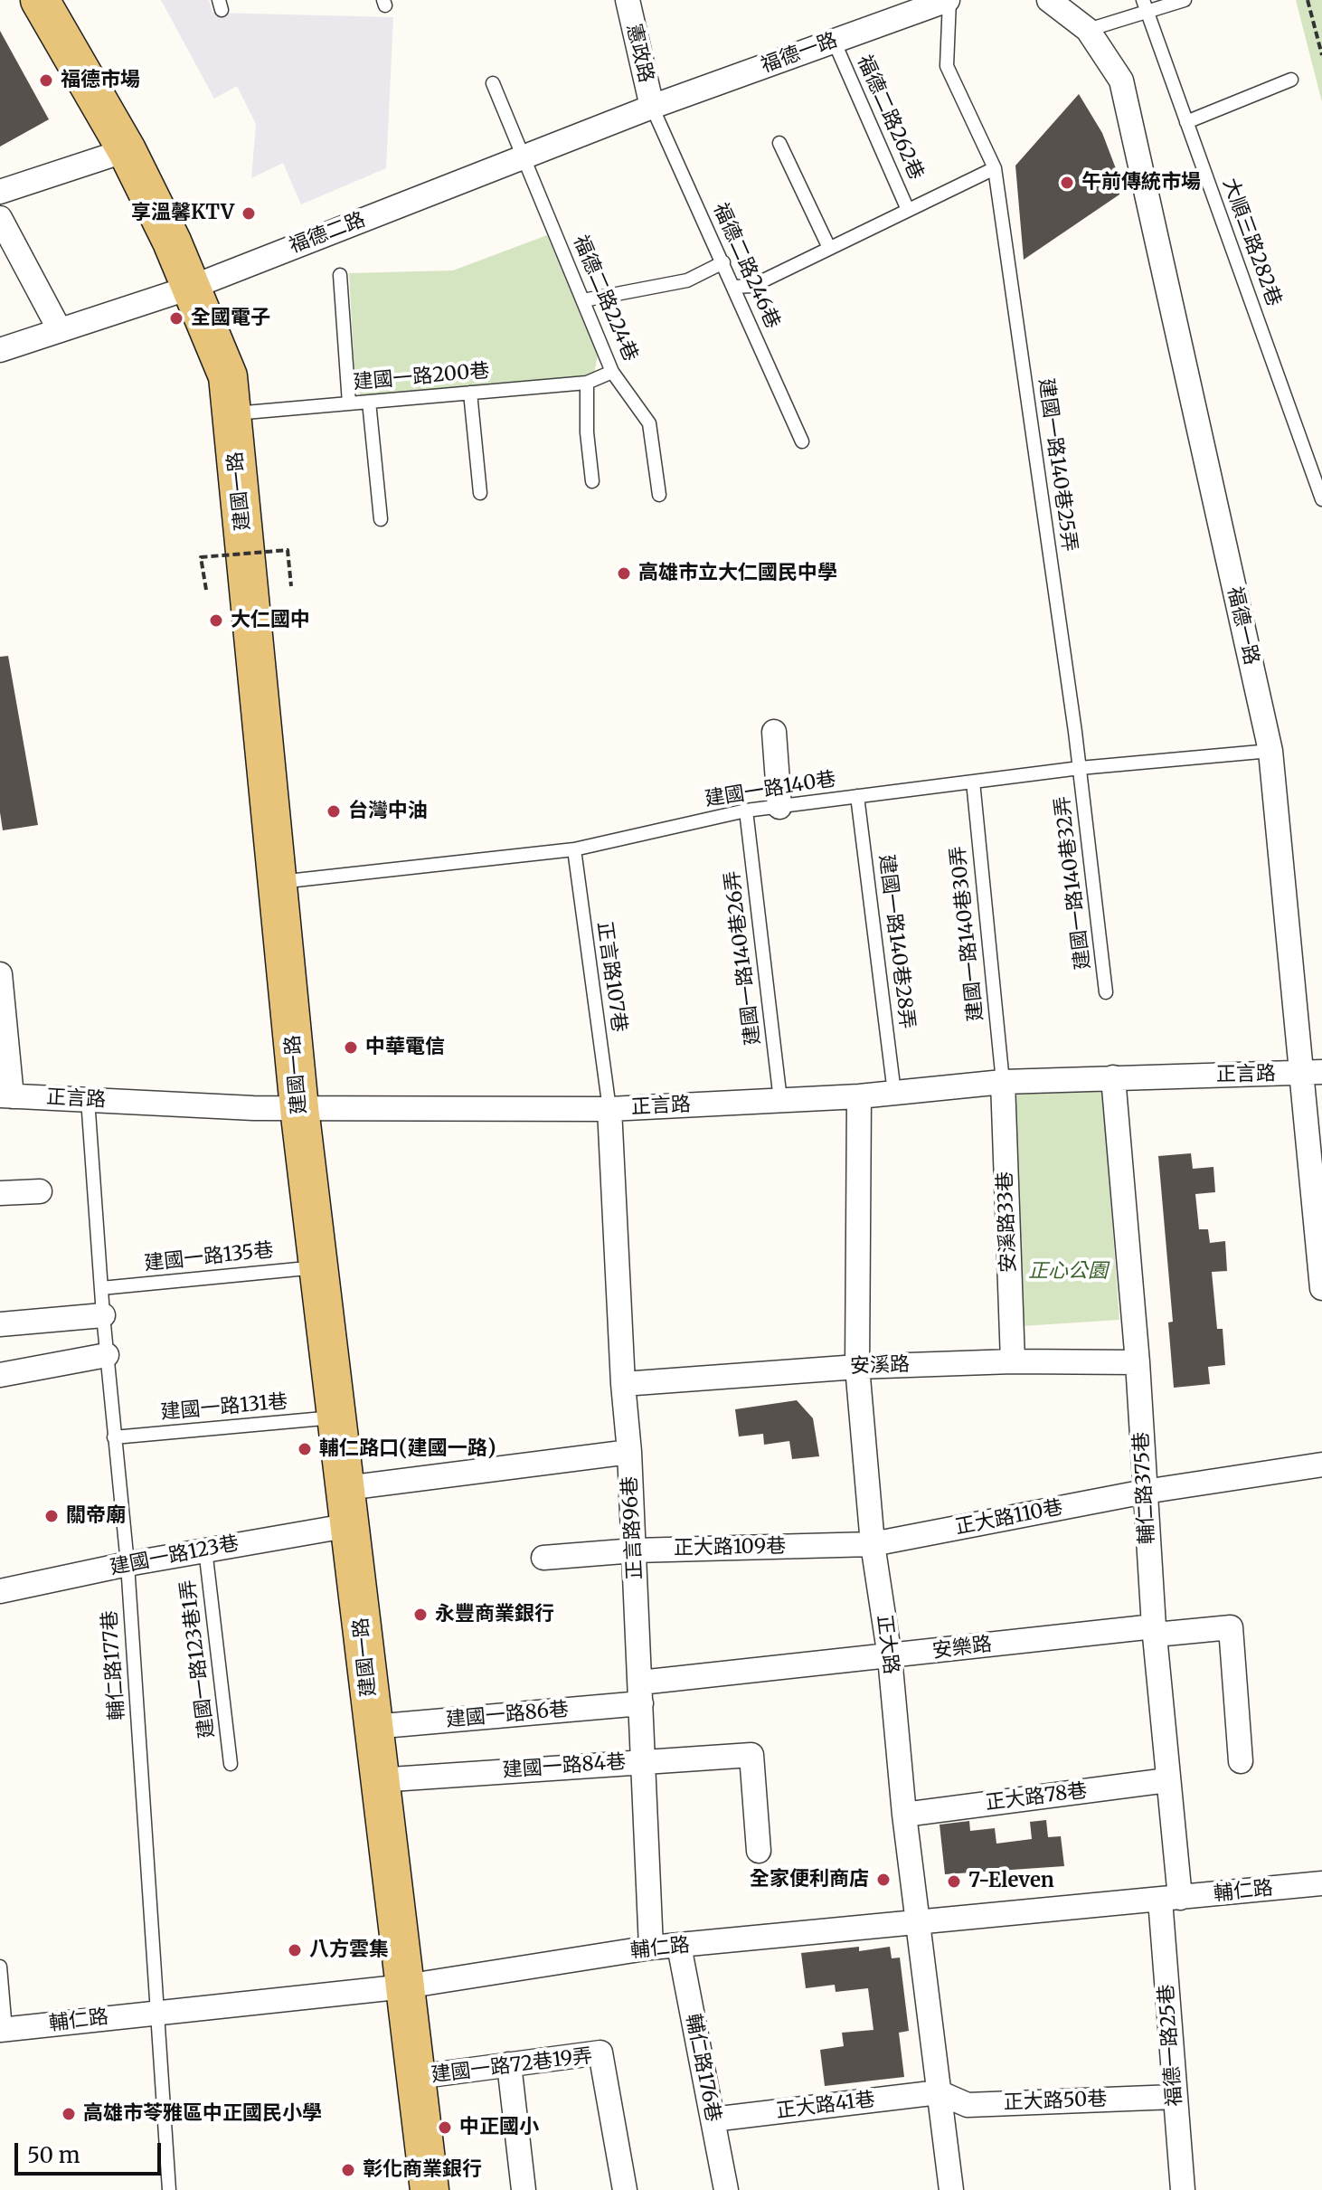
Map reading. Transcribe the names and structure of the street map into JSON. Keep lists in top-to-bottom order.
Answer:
{
  "streets": {
    "main road": ["建國一路"],
    "street": [
      "憲政路",
      "福德一路",
      "福德二路",
      "正言路",
      "安溪路33巷",
      "安溪路",
      "輔仁路375巷",
      "正大路110巷",
      "正言路96巷",
      "正大路109巷",
      "建國一路123巷",
      "正大路",
      "安樂路",
      "建國一路86巷",
      "建國一路84巷",
      "正大路78巷",
      "輔仁路",
      "福德一路25巷",
      "建國一路72巷19弄",
      "輔仁路176巷",
      "正大路50巷",
      "正大路41巷"
    ],
    "lane": [
      "福德二路262巷",
      "大順三路282巷",
      "福德二路246巷",
      "福德二路224巷",
      "建國一路200巷",
      "建國一路140巷25弄",
      "建國一路140巷",
      "建國一路140巷32弄",
      "建國一路140巷30弄",
      "建國一路140巷28弄",
      "建國一路140巷26弄",
      "正言路107巷",
      "建國一路135巷",
      "建國一路131巷",
      "建國一路123巷1弄",
      "輔仁路177巷"
    ]
  },
  "crossings": [
    ["憲政路", "福德一路"],
    ["憲政路", "福德二路"],
    ["憲政路", "福德二路246巷"],
    ["福德一路", "福德二路262巷"],
    ["福德一路", "福德二路"],
    ["福德一路", "福德二路246巷"],
    ["福德一路", "建國一路140巷25弄"],
    ["福德一路", "建國一路140巷"],
    ["福德一路", "正言路"],
    ["福德二路", "福德二路246巷"],
    ["福德二路", "福德二路224巷"],
    ["福德二路", "建國一路"],
    ["福德二路224巷", "建國一路200巷"],
    ["建國一路200巷", "建國一路"],
    ["建國一路140巷25弄", "建國一路140巷"],
    ["建國一路140巷25弄", "建國一路140巷32弄"],
    ["建國一路", "建國一路140巷"],
    ["建國一路", "正言路"],
    ["建國一路", "建國一路135巷"],
    ["建國一路", "建國一路131巷"],
    ["建國一路", "建國一路123巷"],
    ["建國一路", "建國一路86巷"],
    ["建國一路", "建國一路84巷"],
    ["建國一路", "輔仁路"],
    ["建國一路", "建國一路72巷19弄"],
    ["建國一路140巷", "建國一路140巷32弄"],
    ["建國一路140巷", "建國一路140巷30弄"],
    ["建國一路140巷", "建國一路140巷28弄"],
    ["建國一路140巷", "建國一路140巷26弄"],
    ["建國一路140巷", "正言路107巷"],
    ["建國一路140巷30弄", "正言路"],
    ["建國一路140巷30弄", "安溪路33巷"],
    ["建國一路140巷28弄", "正言路"],
    ["建國一路140巷26弄", "正言路"],
    ["正言路107巷", "正言路"],
    ["正言路107巷", "正言路96巷"],
    ["正言路", "安溪路33巷"],
    ["正言路", "輔仁路375巷"],
    ["正言路", "正言路96巷"],
    ["正言路", "正大路"],
    ["正言路", "輔仁路177巷"],
    ["安溪路33巷", "安溪路"],
    ["建國一路135巷", "輔仁路177巷"],
    ["安溪路", "輔仁路375巷"],
    ["安溪路", "正言路96巷"],
    ["安溪路", "正大路"],
    ["建國一路131巷", "輔仁路177巷"],
    ["輔仁路375巷", "正大路110巷"],
    ["輔仁路375巷", "安樂路"],
    ["輔仁路375巷", "正大路78巷"],
    ["輔仁路375巷", "輔仁路"],
    ["輔仁路375巷", "福德一路25巷"],
    ["正大路110巷", "正大路109巷"],
    ["正大路110巷", "正大路"],
    ["正言路96巷", "正大路109巷"],
    ["正言路96巷", "安樂路"],
    ["正言路96巷", "建國一路86巷"],
    ["正言路96巷", "建國一路84巷"],
    ["正言路96巷", "輔仁路"],
    ["正大路109巷", "正大路"],
    ["建國一路123巷", "建國一路123巷1弄"],
    ["建國一路123巷", "輔仁路177巷"],
    ["正大路", "安樂路"],
    ["正大路", "正大路78巷"],
    ["正大路", "輔仁路"],
    ["正大路", "正大路50巷"],
    ["正大路", "正大路41巷"],
    ["安樂路", "建國一路86巷"],
    ["輔仁路177巷", "輔仁路"],
    ["輔仁路", "福德一路25巷"],
    ["輔仁路", "輔仁路176巷"],
    ["福德一路25巷", "正大路50巷"],
    ["輔仁路176巷", "正大路41巷"],
    ["正大路50巷", "正大路41巷"]
  ],
  "parks": ["正心公園"],
  "places": [
    "福德市場",
    "午前傳統市場",
    "享溫馨KTV",
    "全國電子",
    "高雄市立大仁國民中學",
    "大仁國中",
    "台灣中油",
    "中華電信",
    "輔仁路口(建國一路)",
    "關帝廟",
    "永豐商業銀行",
    "全家便利商店",
    "7-Eleven",
    "八方雲集",
    "高雄市苓雅區中正國民小學",
    "中正國小",
    "彰化商業銀行"
  ],
  "scale_bar": "50 m"
}
